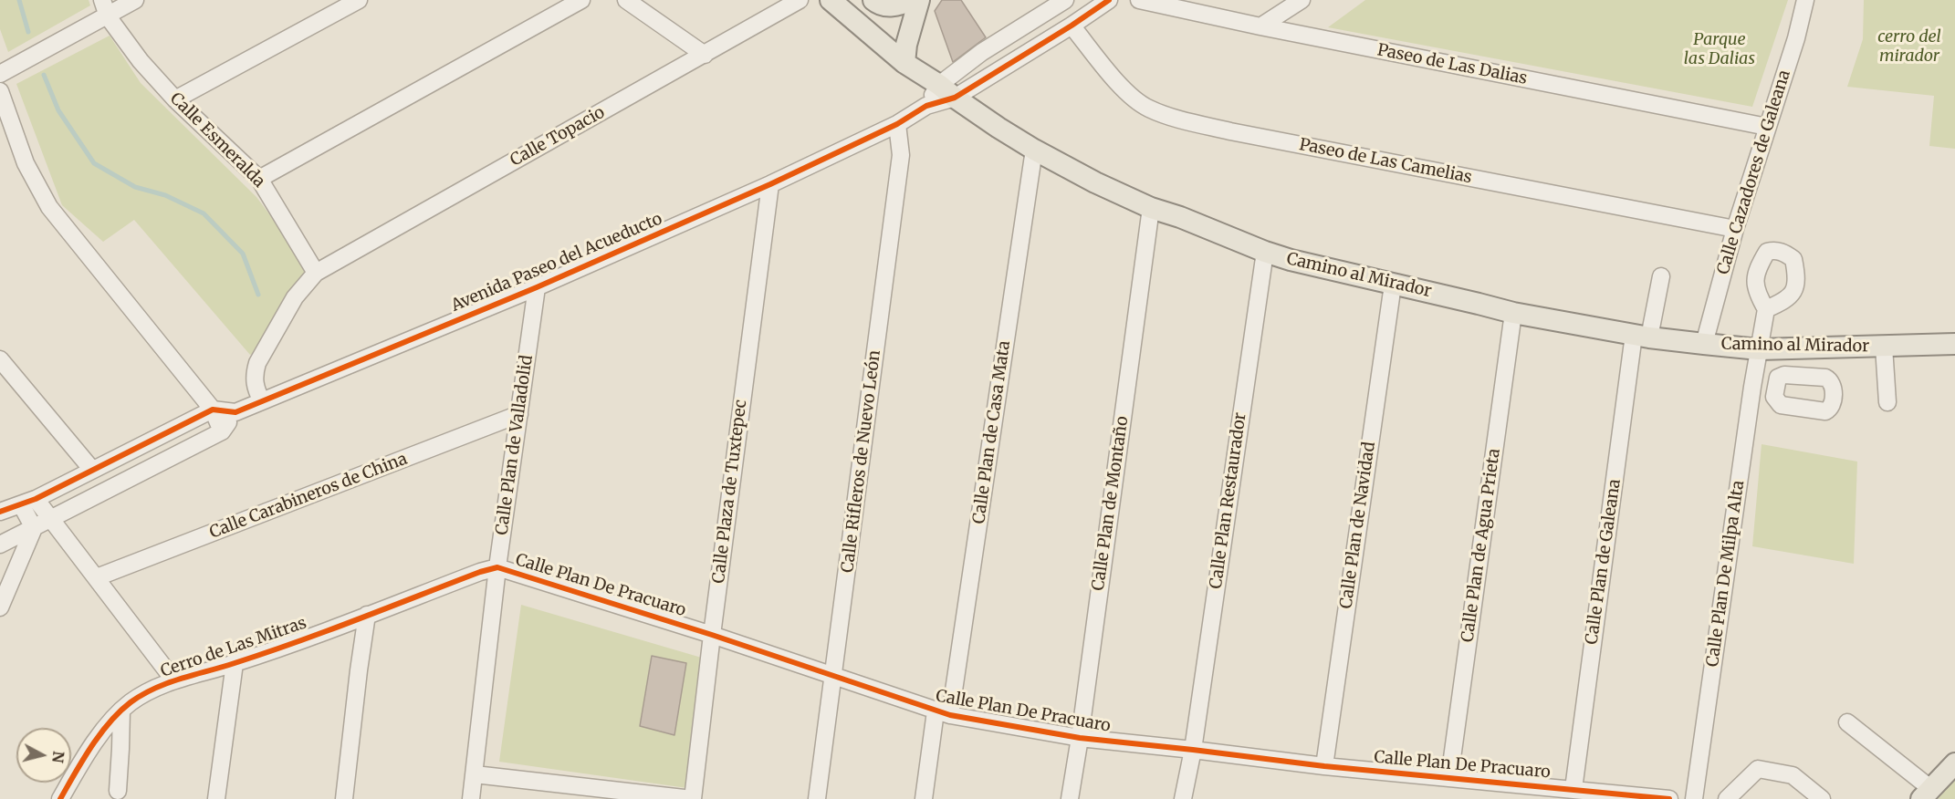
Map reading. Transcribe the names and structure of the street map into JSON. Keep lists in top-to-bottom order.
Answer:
{
  "streets": {
    "main road": ["Camino al Mirador"],
    "street": [
      "Paseo de Las Dalias",
      "Calle Topacio",
      "Calle Esmeralda",
      "Paseo de Las Camelias",
      "Calle Cazadores de Galeana",
      "Avenida Paseo del Acueducto",
      "Calle Plan de Casa Mata",
      "Calle Plan de Valladolid",
      "Calle Rifleros de Nuevo León",
      "Calle Plaza de Tuxtepec",
      "Calle Carabineros de China",
      "Calle Plan Restaurador",
      "Calle Plan de Montaño",
      "Calle Plan de Navidad",
      "Calle Plan de Agua Prieta",
      "Calle Plan de Galeana",
      "Calle Plan De Milpa Alta",
      "Calle Plan De Pracuaro",
      "Cerro de Las Mitras"
    ]
  },
  "crossings": [
    ["Paseo de Las Dalias", "Calle Cazadores de Galeana"],
    ["Calle Topacio", "Calle Esmeralda"],
    ["Paseo de Las Camelias", "Calle Cazadores de Galeana"],
    ["Paseo de Las Camelias", "Avenida Paseo del Acueducto"],
    ["Calle Cazadores de Galeana", "Camino al Mirador"],
    ["Avenida Paseo del Acueducto", "Camino al Mirador"],
    ["Avenida Paseo del Acueducto", "Calle Plan de Valladolid"],
    ["Avenida Paseo del Acueducto", "Calle Rifleros de Nuevo León"],
    ["Avenida Paseo del Acueducto", "Calle Plaza de Tuxtepec"],
    ["Camino al Mirador", "Calle Plan de Casa Mata"],
    ["Camino al Mirador", "Calle Plan Restaurador"],
    ["Camino al Mirador", "Calle Plan de Montaño"],
    ["Camino al Mirador", "Calle Plan de Navidad"],
    ["Camino al Mirador", "Calle Plan de Agua Prieta"],
    ["Camino al Mirador", "Calle Plan de Galeana"],
    ["Camino al Mirador", "Calle Plan De Milpa Alta"],
    ["Calle Plan de Casa Mata", "Calle Plan De Pracuaro"],
    ["Calle Plan de Valladolid", "Calle Carabineros de China"],
    ["Calle Plan de Valladolid", "Calle Plan De Pracuaro"],
    ["Calle Rifleros de Nuevo León", "Calle Plan De Pracuaro"],
    ["Calle Plaza de Tuxtepec", "Calle Plan De Pracuaro"],
    ["Calle Plan Restaurador", "Calle Plan De Pracuaro"],
    ["Calle Plan de Montaño", "Calle Plan De Pracuaro"],
    ["Calle Plan de Navidad", "Calle Plan De Pracuaro"],
    ["Calle Plan de Agua Prieta", "Calle Plan De Pracuaro"],
    ["Calle Plan de Galeana", "Calle Plan De Pracuaro"],
    ["Calle Plan De Pracuaro", "Cerro de Las Mitras"]
  ],
  "parks": ["cerro del mirador", "Parque las Dalias"],
  "north": "right"
}
